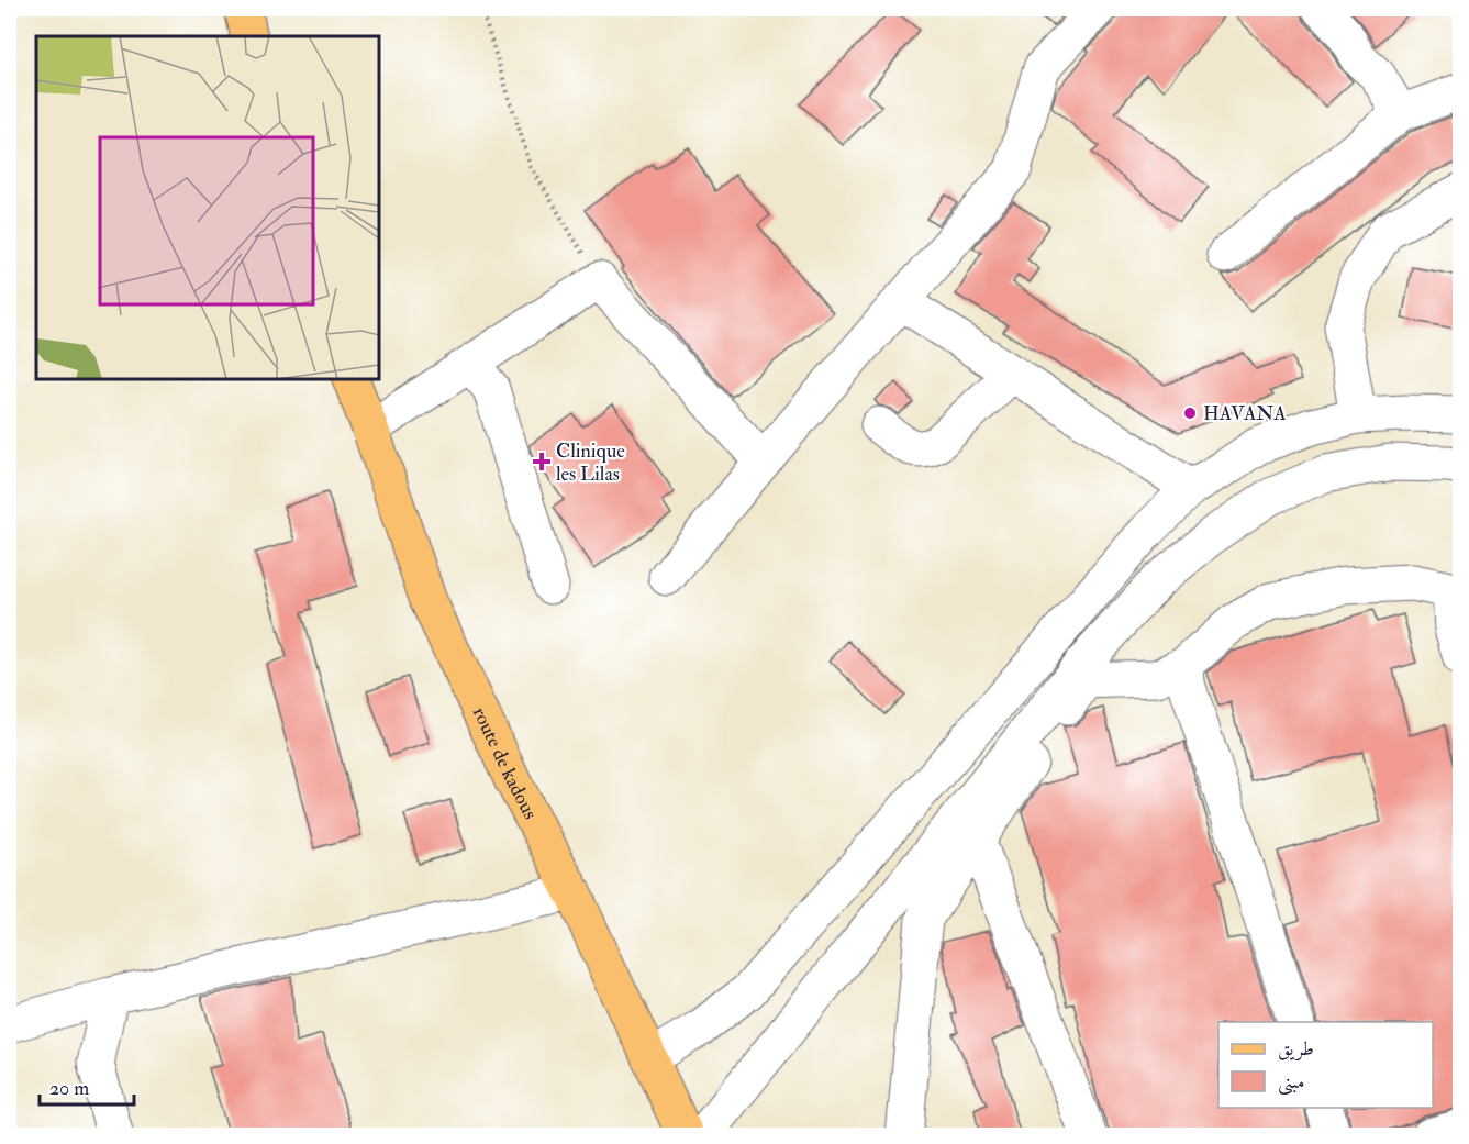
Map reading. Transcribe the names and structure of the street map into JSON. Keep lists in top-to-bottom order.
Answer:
{
  "streets": {
    "main road": ["route de kadous"]
  },
  "places": {
    "other": ["HAVANA"],
    "health": ["Clinique les Lilas"]
  },
  "legend": ["طريق", "مبنى"],
  "scale_bar": "20 m"
}
